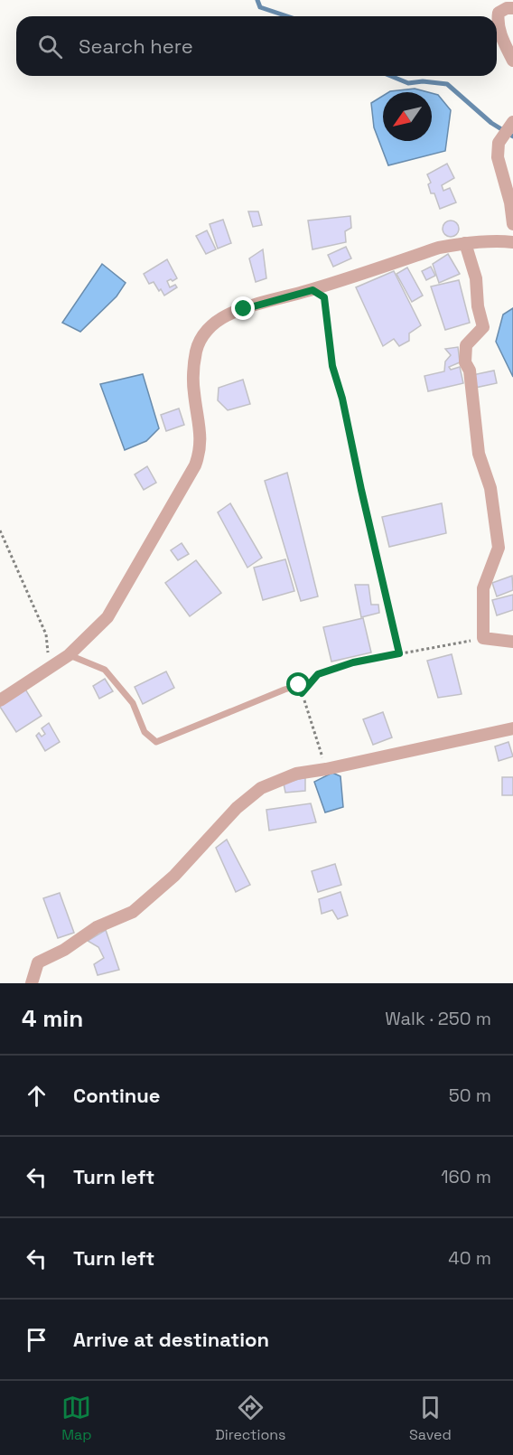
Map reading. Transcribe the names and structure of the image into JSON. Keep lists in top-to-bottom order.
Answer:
{
  "north": "bottom left",
  "page": {
    "search": "Search here",
    "heading": ["4 min", "Walk · 250 m"],
    "list": [
      ["Continue", "50 m"],
      ["Turn left", "160 m"],
      ["Turn left", "40 m"],
      "Arrive at destination"
    ],
    "nav": ["Map", "Directions", "Saved"]
  }
}
